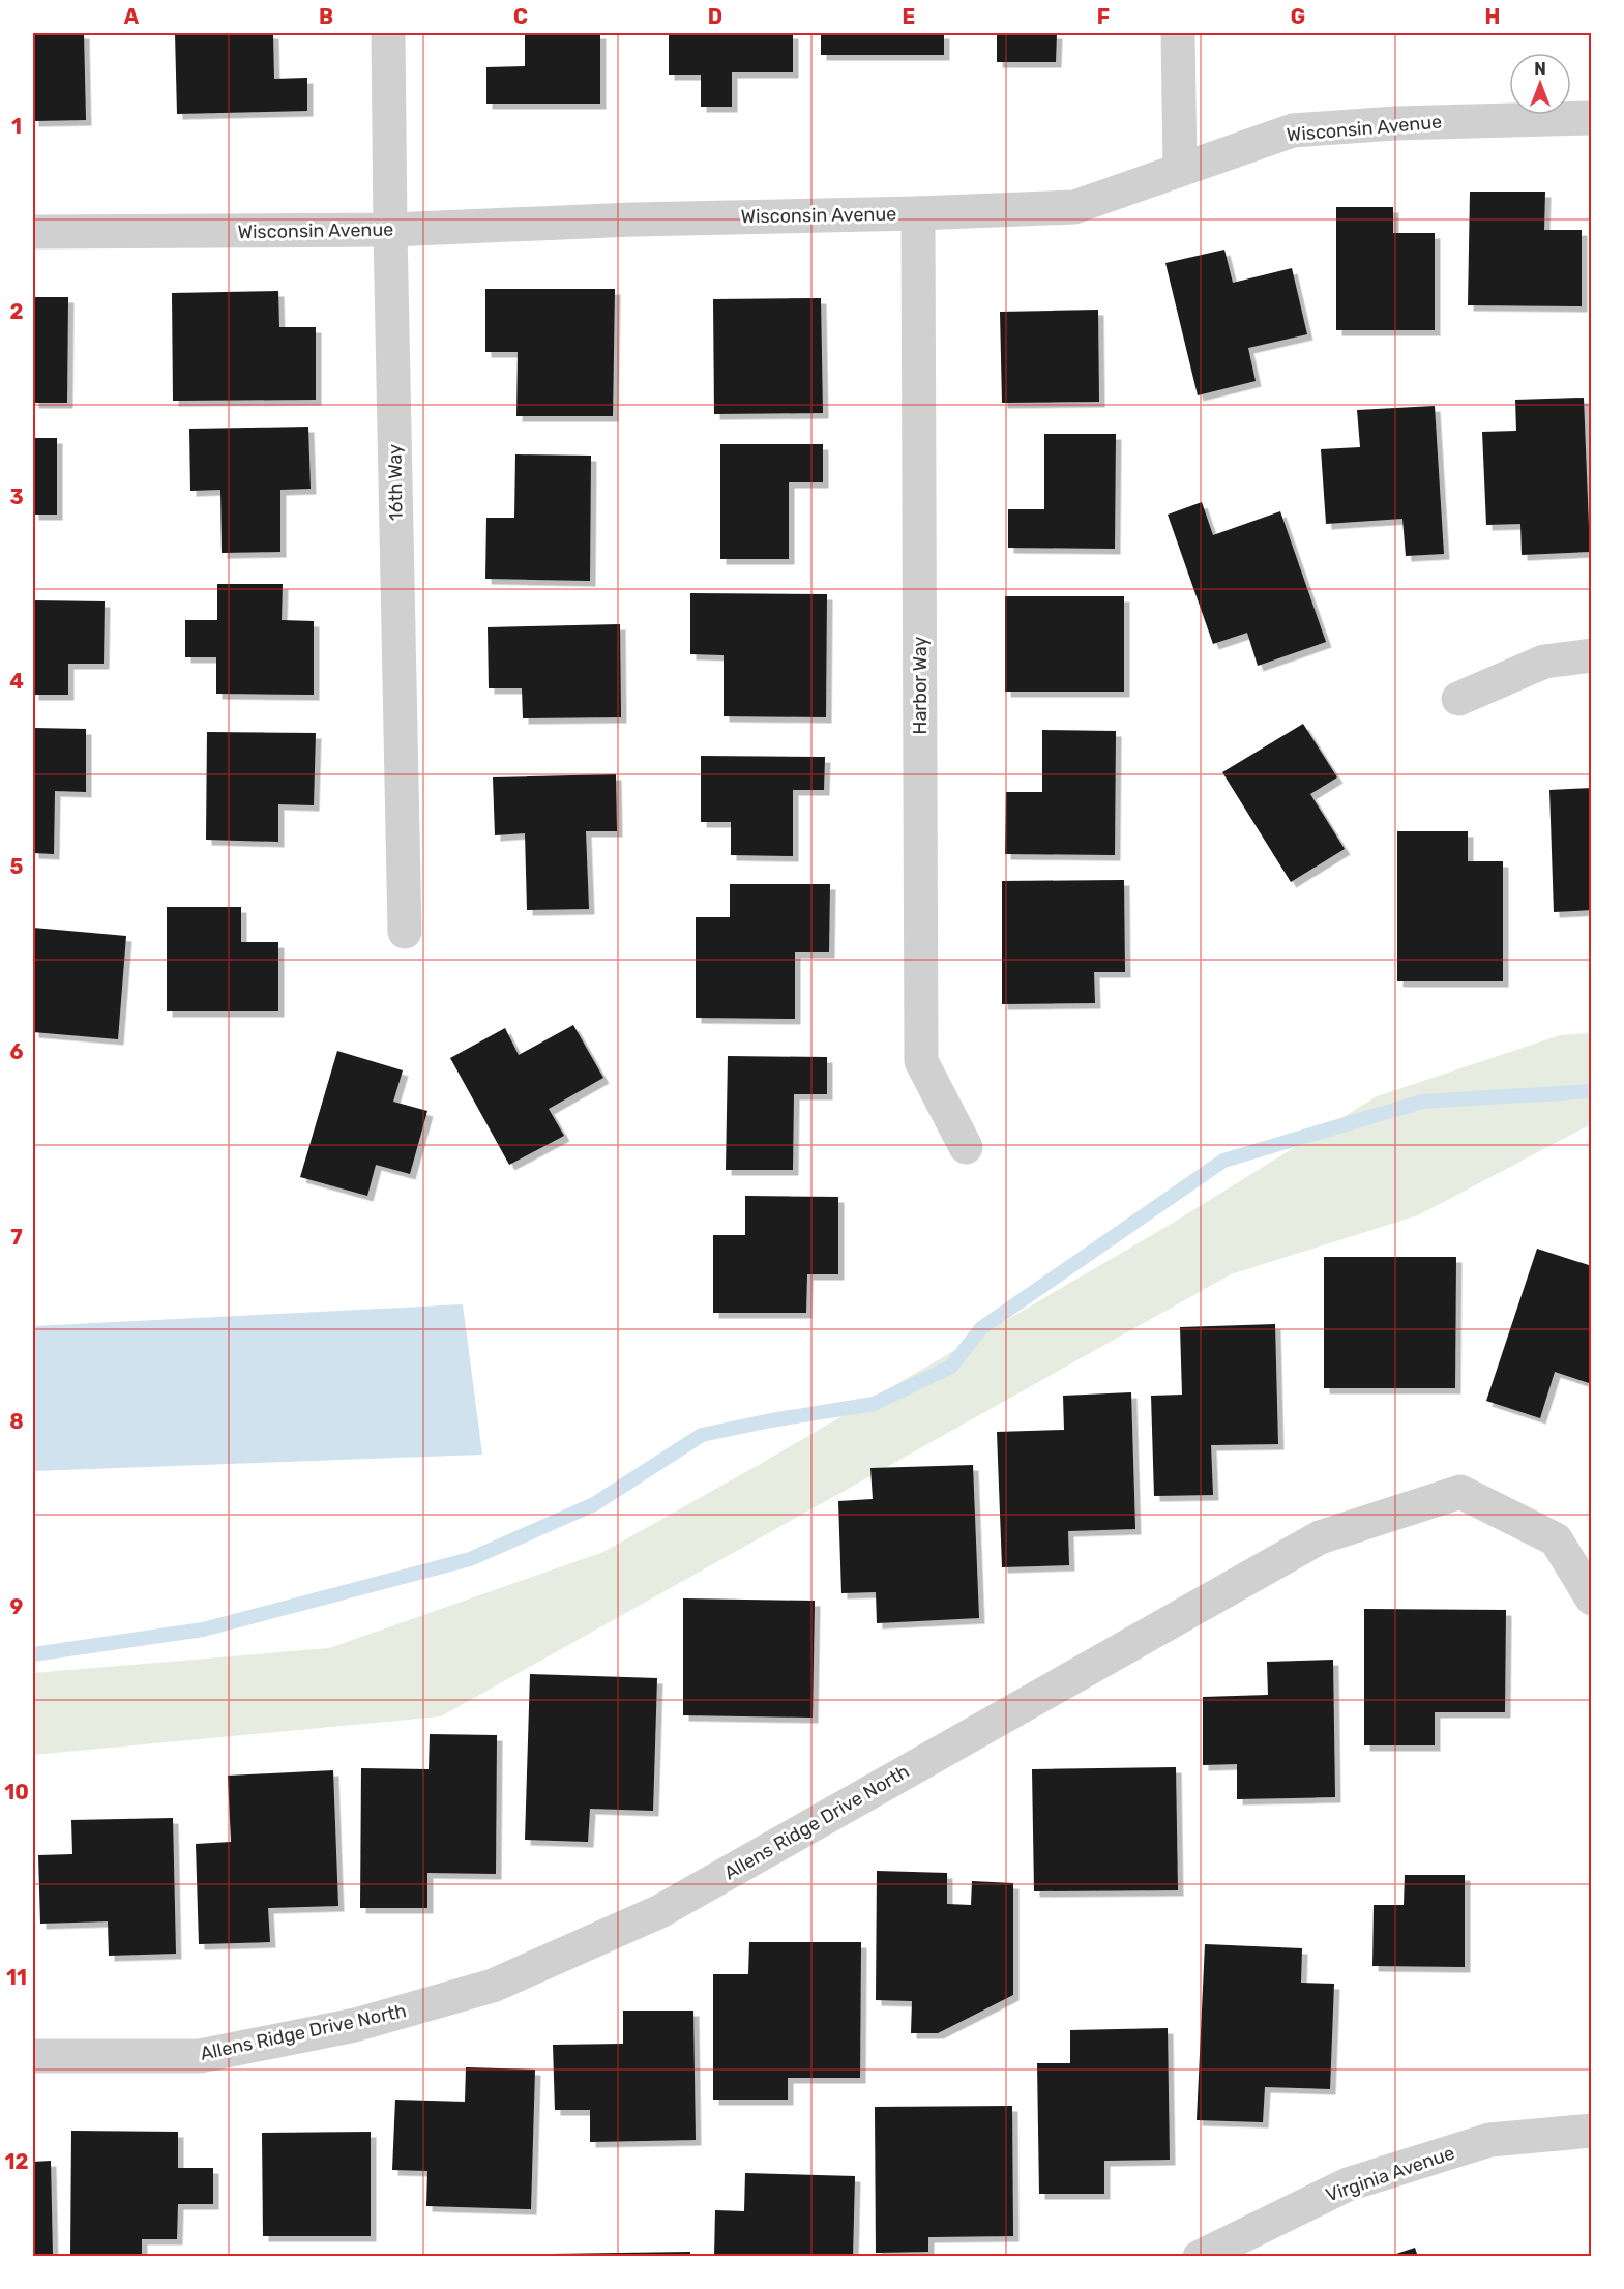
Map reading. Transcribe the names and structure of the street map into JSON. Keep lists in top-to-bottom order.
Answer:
{
  "streets": {
    "street": [
      "Wisconsin Avenue",
      "16th Way",
      "Harbor Way",
      "Allens Ridge Drive North",
      "Virginia Avenue"
    ]
  },
  "crossings": [
    ["Wisconsin Avenue", "16th Way"],
    ["Wisconsin Avenue", "Harbor Way"]
  ],
  "north": "top",
  "grid": {
    "columns": [
      "A",
      "B",
      "C",
      "D",
      "E",
      "F",
      "G",
      "H"
    ],
    "rows": [
      "1",
      "2",
      "3",
      "4",
      "5",
      "6",
      "7",
      "8",
      "9",
      "10",
      "11",
      "12"
    ]
  }
}
